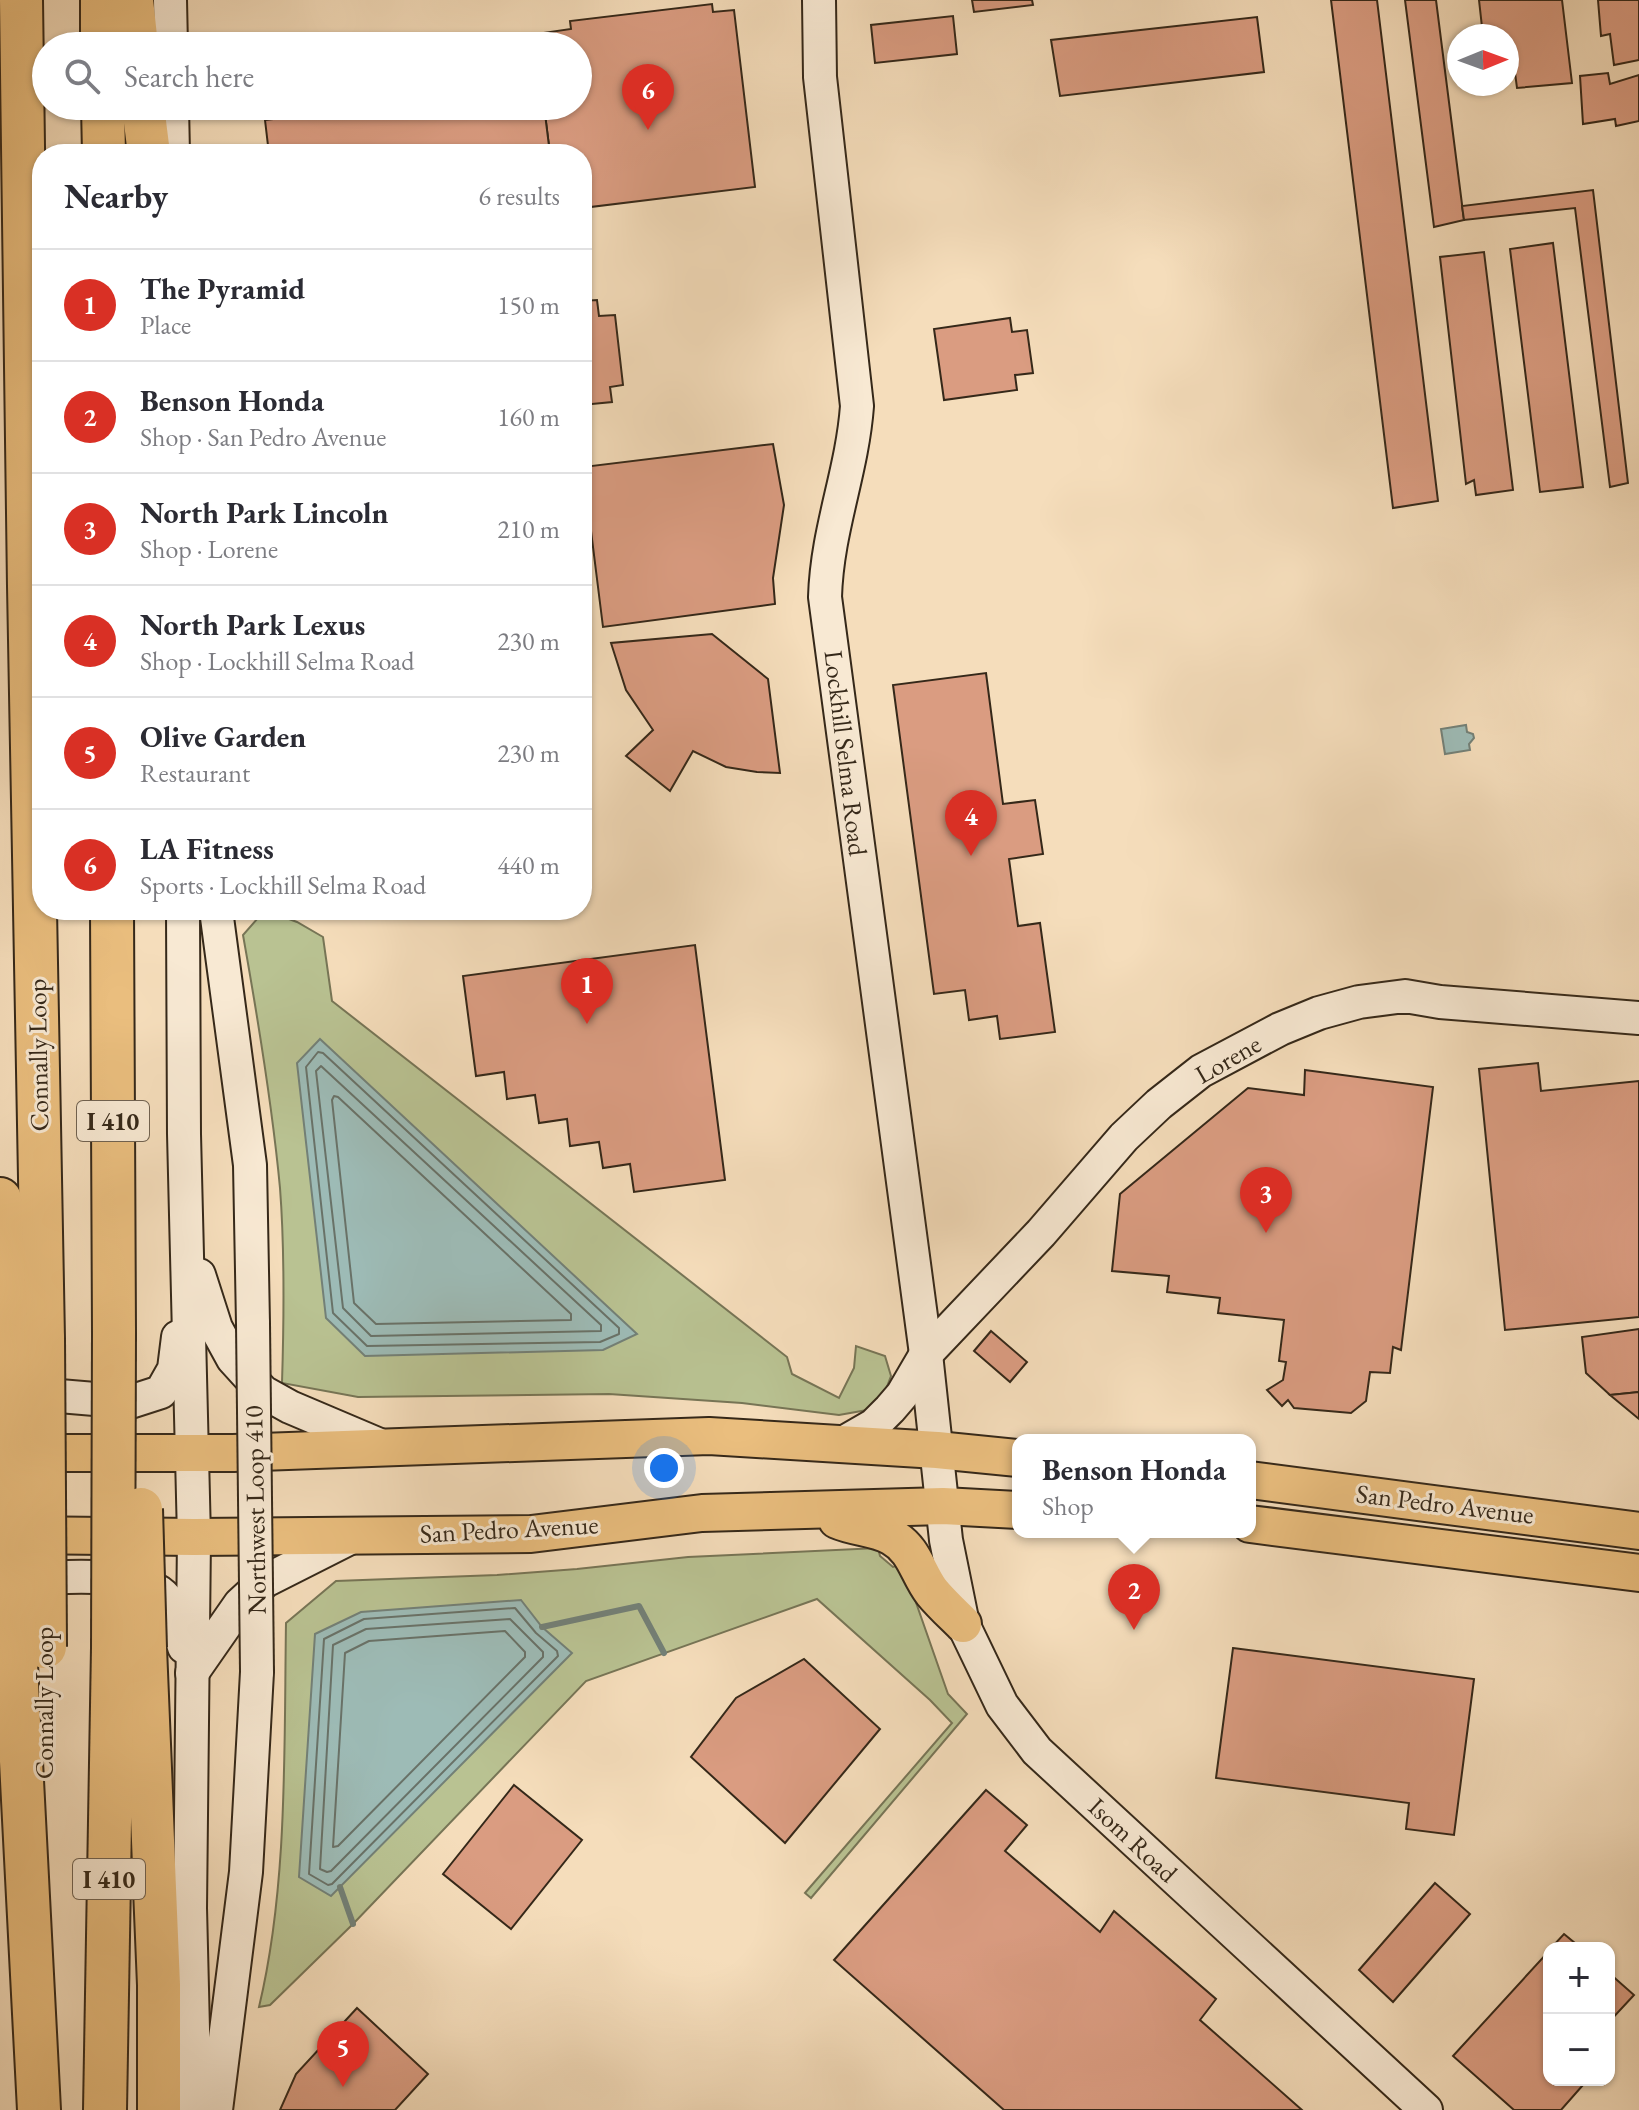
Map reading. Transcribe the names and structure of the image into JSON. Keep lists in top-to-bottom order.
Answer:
{
  "streets": {
    "highway": ["Connally Loop", "I 410"],
    "main road": [
      "Lockhill Selma Road",
      "Lorene",
      "San Pedro Avenue",
      "Northwest Loop 410",
      "Isom Road"
    ]
  },
  "crossings": [
    ["Lockhill Selma Road", "Lorene"],
    ["Lockhill Selma Road", "San Pedro Avenue"],
    ["Lockhill Selma Road", "Isom Road"],
    ["San Pedro Avenue", "Isom Road"]
  ],
  "north": "right",
  "page": {
    "search": "Search here",
    "pins": [
      "6",
      "4",
      "1",
      "3",
      "2",
      "5"
    ],
    "heading": ["Nearby", "6 results"],
    "list": [
      {
        "mark": "1",
        "name": "The Pyramid",
        "note": "Place",
        "value": "150 m"
      },
      {
        "mark": "2",
        "name": "Benson Honda",
        "note": "Shop · San Pedro Avenue",
        "value": "160 m"
      },
      {
        "mark": "3",
        "name": "North Park Lincoln",
        "note": "Shop · Lorene",
        "value": "210 m"
      },
      {
        "mark": "4",
        "name": "North Park Lexus",
        "note": "Shop · Lockhill Selma Road",
        "value": "230 m"
      },
      {
        "mark": "5",
        "name": "Olive Garden",
        "note": "Restaurant",
        "value": "230 m"
      },
      {
        "mark": "6",
        "name": "LA Fitness",
        "note": "Sports · Lockhill Selma Road",
        "value": "440 m"
      }
    ],
    "popup": ["Benson Honda", "Shop"],
    "map_buttons": ["+", "−"]
  }
}
